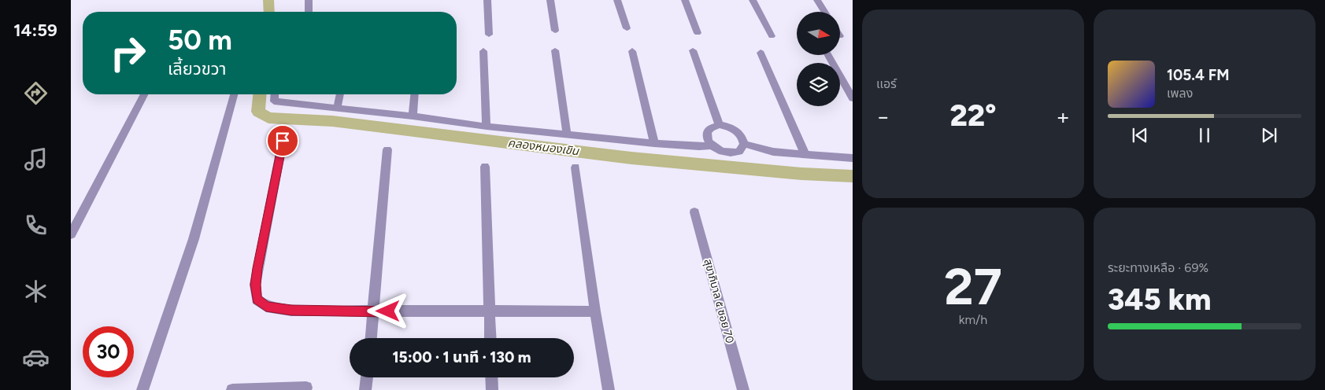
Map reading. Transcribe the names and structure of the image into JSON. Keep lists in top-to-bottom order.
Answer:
{
  "streets": {
    "street": ["สุขาภิบาล ๕ ซอย 70"]
  },
  "water": ["คลองหนองเขิน"],
  "north": "right",
  "page": {
    "tabs": "14:59",
    "tile": [
      "แอร์",
      ["27", "km/h"],
      ["ระยะทางเหลือ · 69%", "345 km"]
    ],
    "turn": ["50 m", "เลี้ยวขวา"],
    "song": ["105.4 FM", "เพลง"],
    "heat": ["−", "22°", "+"],
    "limit": "30",
    "trip": "15:00 · 1 นาที · 130 m"
  }
}
